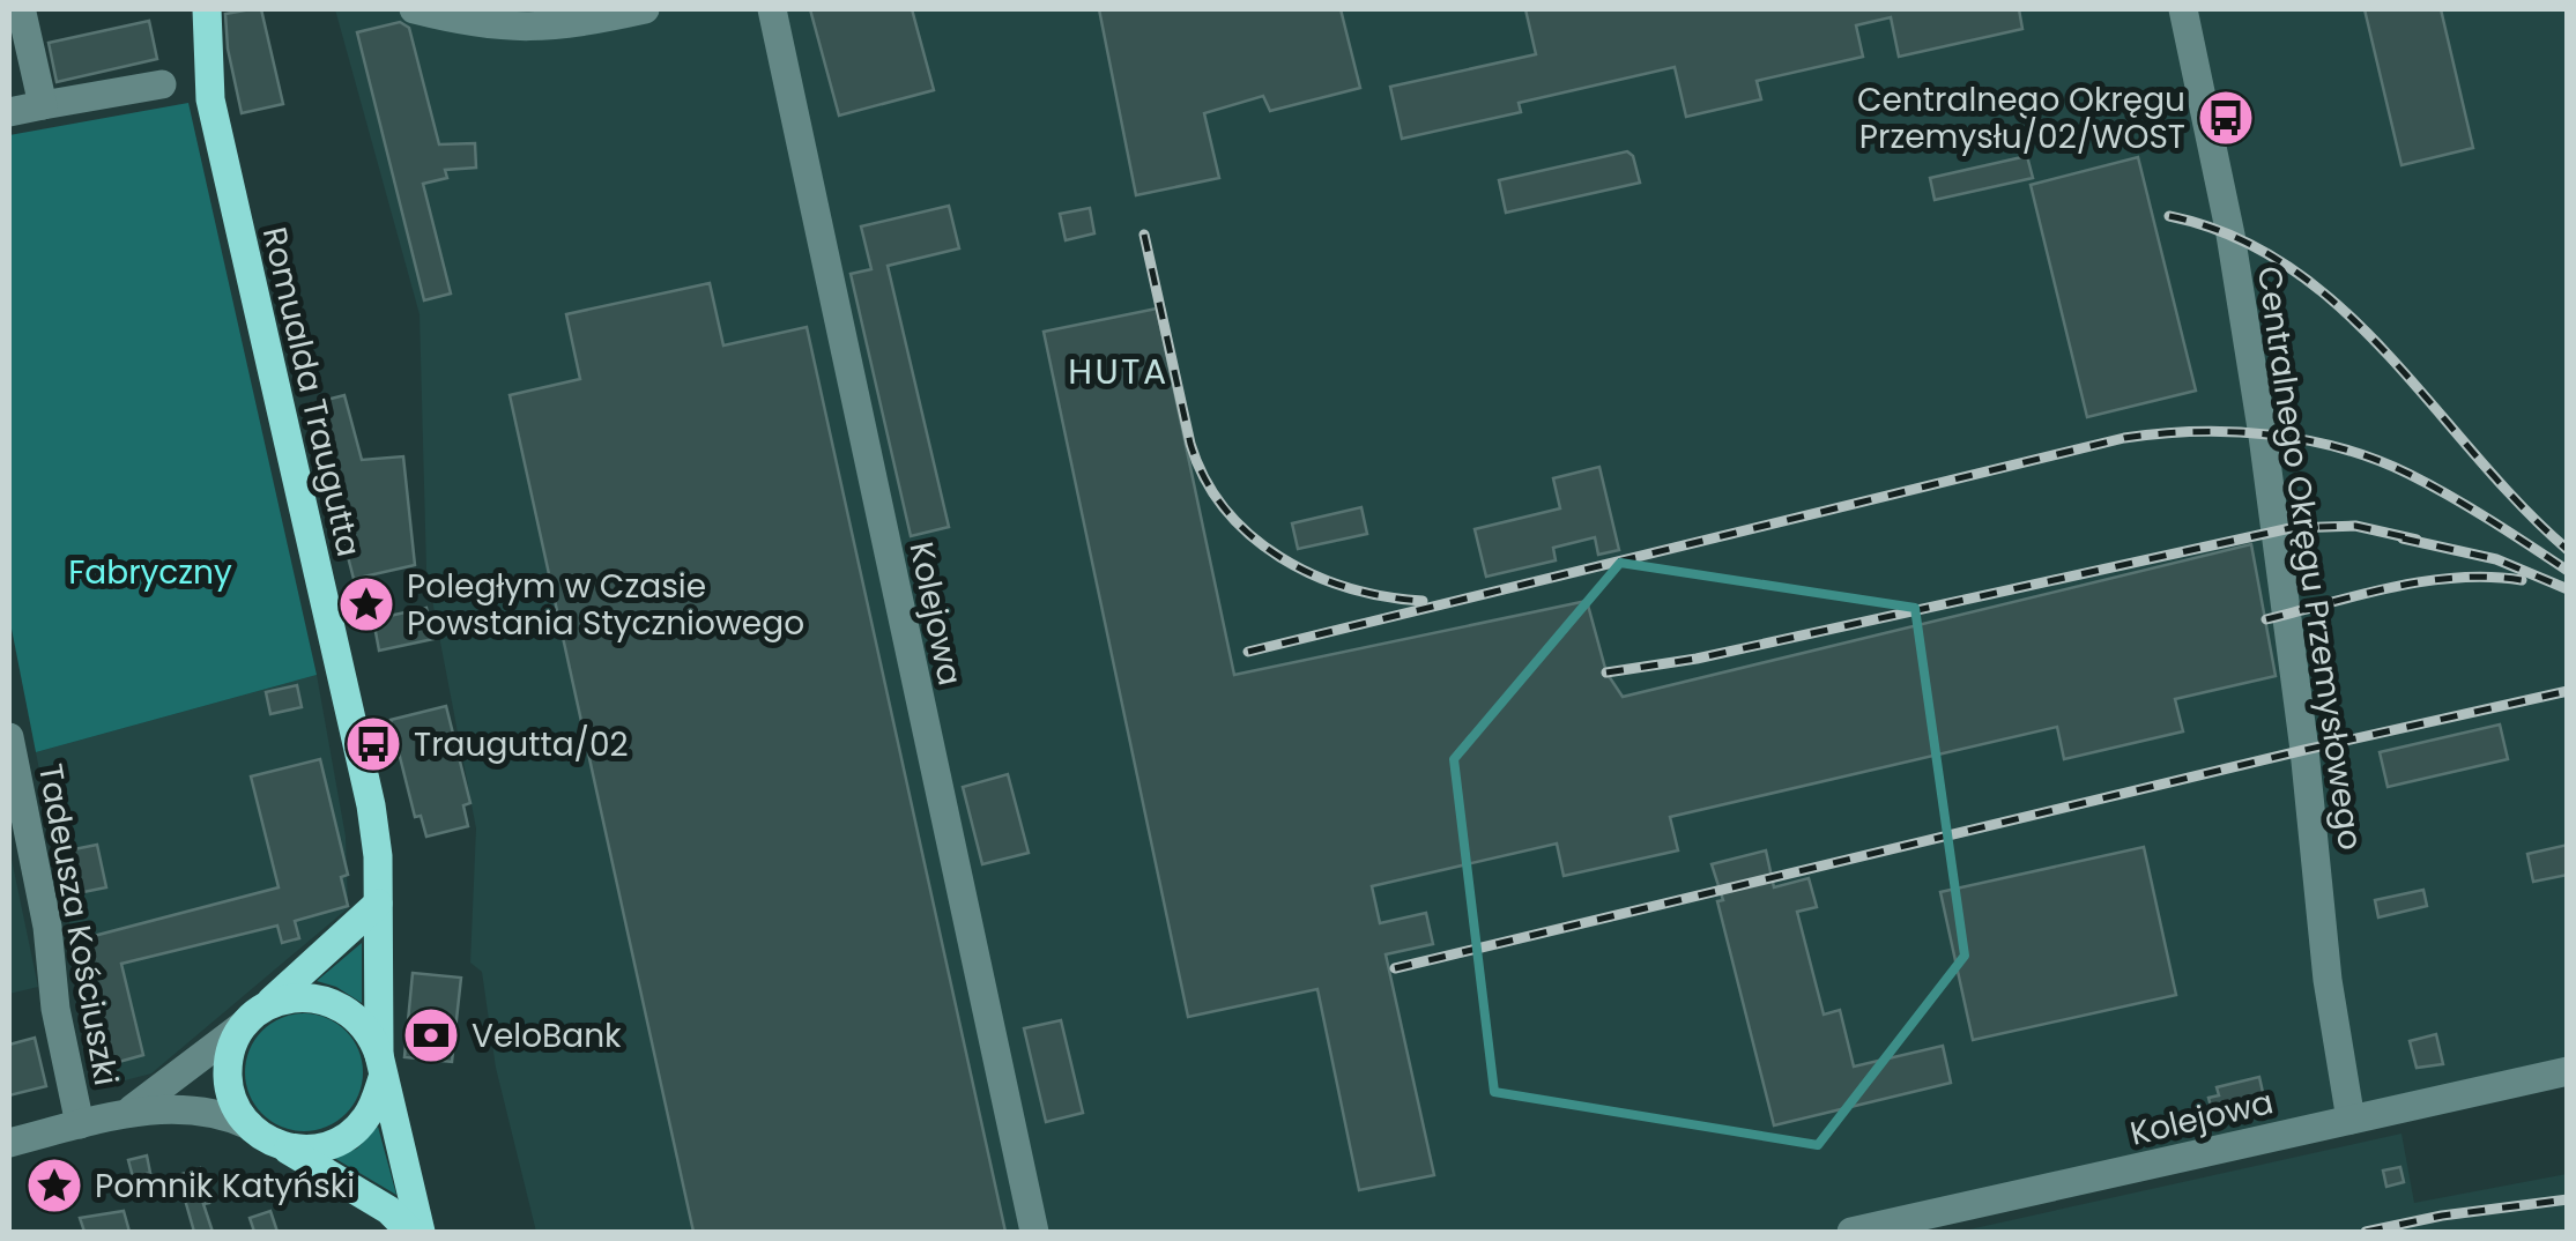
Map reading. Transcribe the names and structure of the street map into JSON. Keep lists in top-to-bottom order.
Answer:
{
  "streets": {
    "main road": ["Romualda Traugutta"],
    "street": ["Centralnego Okręgu Przemysłowego", "Kolejowa", "Tadeusza Kościuszki"]
  },
  "crossings": [
    ["Centralnego Okręgu Przemysłowego", "Kolejowa"]
  ],
  "districts": ["HUTA"],
  "parks": ["Fabryczny"],
  "places": {
    "bus stop": ["Centralnego Okręgu Przemysłu/02/WOST", "Traugutta/02"],
    "place": ["Poległym w Czasie Powstania Styczniowego", "Pomnik Katyński"],
    "bank": ["VeloBank"]
  }
}
